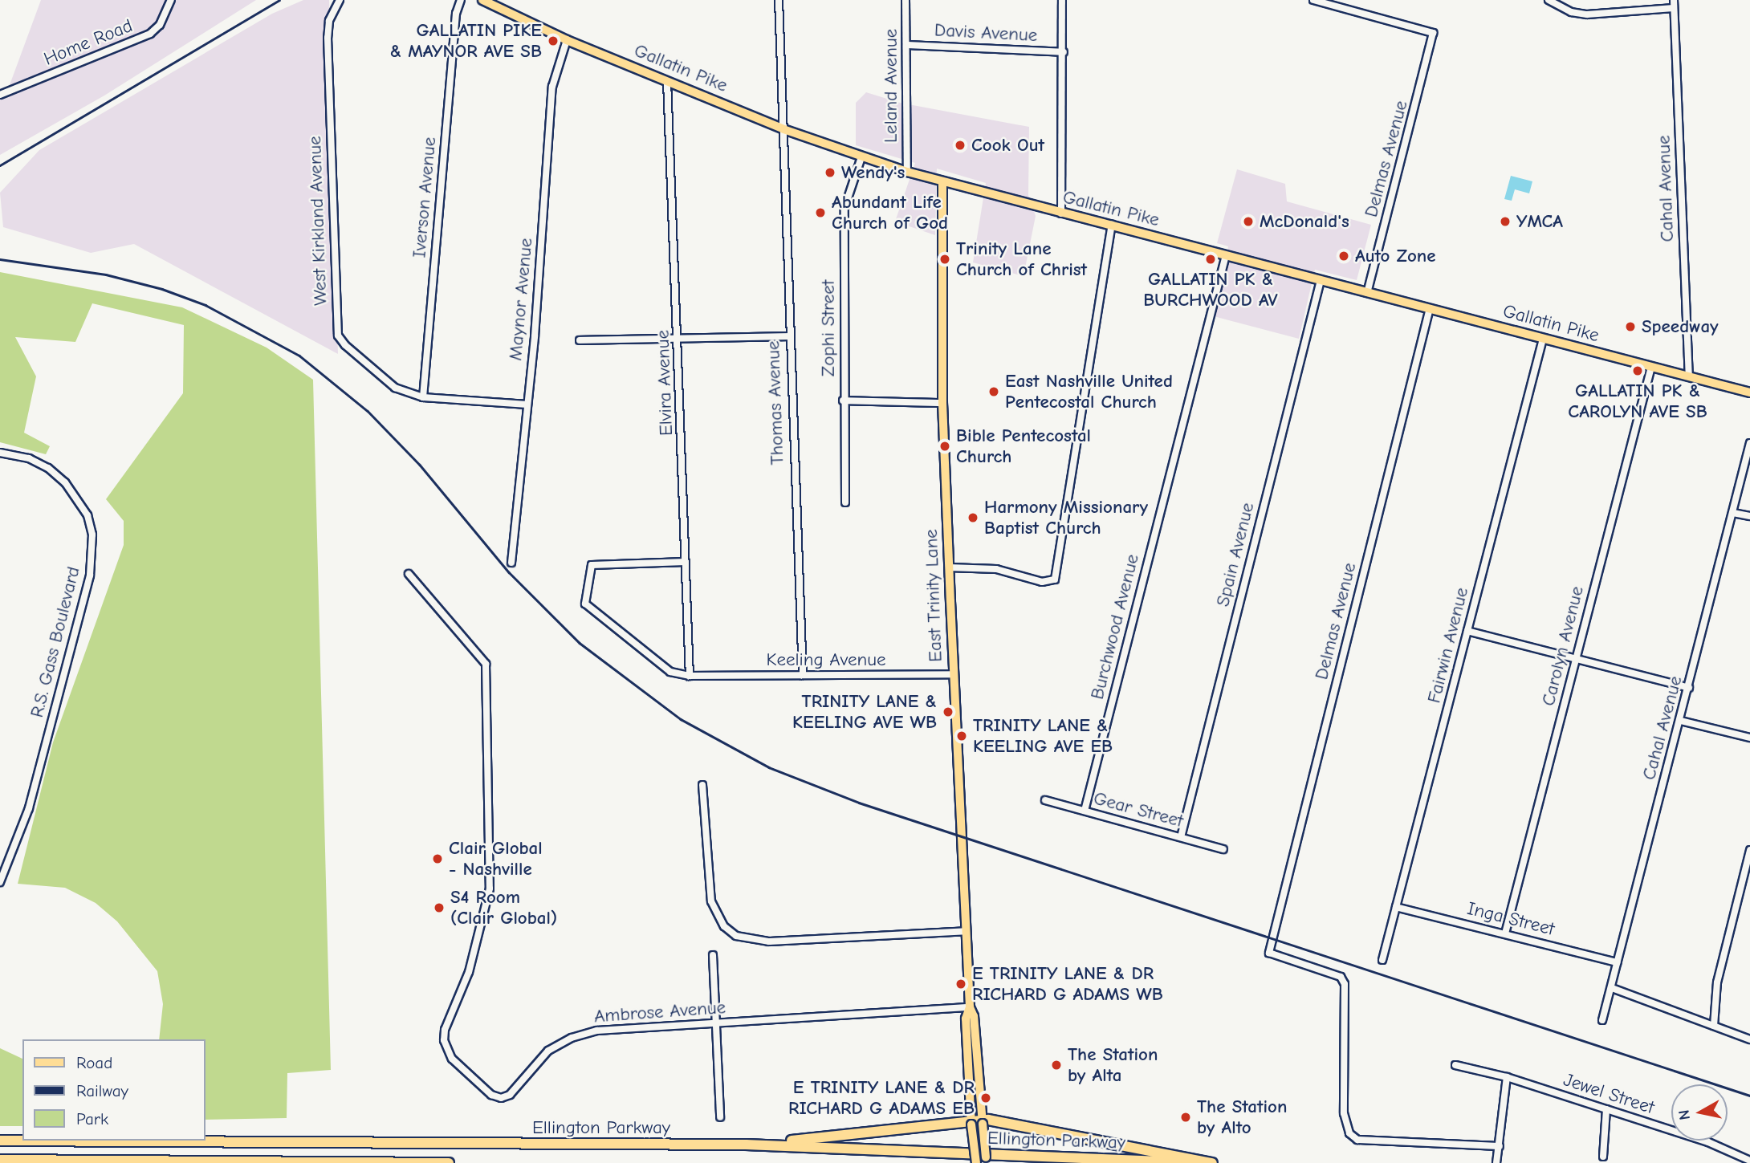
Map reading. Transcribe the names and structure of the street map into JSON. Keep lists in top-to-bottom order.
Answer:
{
  "streets": {
    "highway": ["Ellington Parkway"],
    "main road": ["Gallatin Pike", "East Trinity Lane"],
    "street": [
      "Davis Avenue",
      "Home Road",
      "Leland Avenue",
      "Delmas Avenue",
      "Cahal Avenue",
      "Iverson Avenue",
      "West Kirkland Avenue",
      "Maynor Avenue",
      "Zophi Street",
      "Elvira Avenue",
      "Thomas Avenue",
      "Spain Avenue",
      "Burchwood Avenue",
      "R.S. Gass Boulevard",
      "Fairwin Avenue",
      "Carolyn Avenue",
      "Keeling Avenue",
      "Gear Street",
      "Inga Street",
      "Ambrose Avenue",
      "Jewel Street"
    ]
  },
  "crossings": [
    ["Davis Avenue", "Leland Avenue"],
    ["Gallatin Pike", "Leland Avenue"],
    ["Gallatin Pike", "Delmas Avenue"],
    ["Gallatin Pike", "Cahal Avenue"],
    ["Gallatin Pike", "Maynor Avenue"],
    ["Gallatin Pike", "Zophi Street"],
    ["Gallatin Pike", "Elvira Avenue"],
    ["Gallatin Pike", "Thomas Avenue"],
    ["Gallatin Pike", "Spain Avenue"],
    ["Gallatin Pike", "East Trinity Lane"],
    ["Gallatin Pike", "Burchwood Avenue"],
    ["Gallatin Pike", "Fairwin Avenue"],
    ["Gallatin Pike", "Carolyn Avenue"],
    ["Cahal Avenue", "Inga Street"],
    ["Iverson Avenue", "West Kirkland Avenue"],
    ["West Kirkland Avenue", "Maynor Avenue"],
    ["Elvira Avenue", "Keeling Avenue"],
    ["Thomas Avenue", "Keeling Avenue"],
    ["Spain Avenue", "Gear Street"],
    ["East Trinity Lane", "Keeling Avenue"],
    ["East Trinity Lane", "Ambrose Avenue"],
    ["Burchwood Avenue", "Gear Street"],
    ["Fairwin Avenue", "Inga Street"],
    ["Carolyn Avenue", "Inga Street"]
  ],
  "places": [
    "GALLATIN PIKE & MAYNOR AVE SB",
    "Cook Out",
    "Wendy's",
    "Abundant Life Church of God",
    "McDonald's",
    "YMCA",
    "Auto Zone",
    "Trinity Lane Church of Christ",
    "GALLATIN PK & BURCHWOOD AV",
    "Speedway",
    "GALLATIN PK & CAROLYN AVE SB",
    "East Nashville United Pentecostal Church",
    "Bible Pentecostal Church",
    "Harmony Missionary Baptist Church",
    "TRINITY LANE & KEELING AVE WB",
    "TRINITY LANE & KEELING AVE EB",
    "Clair Global - Nashville",
    "S4 Room (Clair Global)",
    "E TRINITY LANE & DR RICHARD G ADAMS WB",
    "The Station by Alta",
    "E TRINITY LANE & DR RICHARD G ADAMS EB",
    "The Station by Alto"
  ],
  "legend": ["Road", "Railway", "Park"],
  "north": "left"
}
